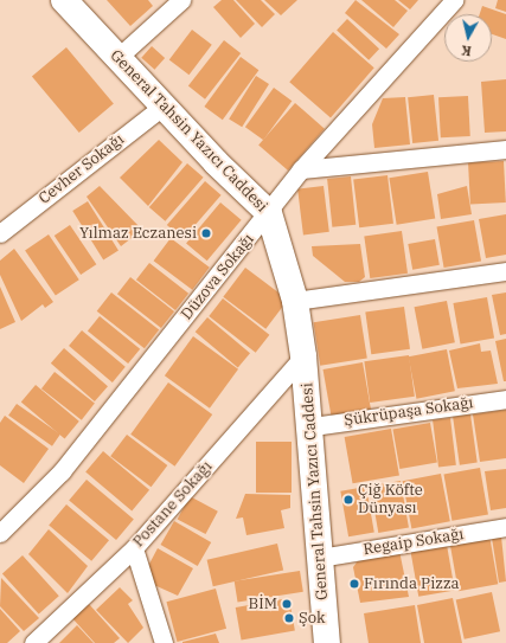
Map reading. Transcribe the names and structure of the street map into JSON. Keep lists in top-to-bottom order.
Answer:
{
  "streets": {
    "street": [
      "General Tahsin Yazıcı Caddesi",
      "Cevher Sokağı",
      "Düzova Sokağı",
      "Şükrüpaşa Sokağı",
      "Postane Sokağı",
      "Regaip Sokağı"
    ]
  },
  "crossings": [
    ["General Tahsin Yazıcı Caddesi", "Cevher Sokağı"],
    ["General Tahsin Yazıcı Caddesi", "Düzova Sokağı"],
    ["General Tahsin Yazıcı Caddesi", "Şükrüpaşa Sokağı"],
    ["General Tahsin Yazıcı Caddesi", "Postane Sokağı"],
    ["General Tahsin Yazıcı Caddesi", "Regaip Sokağı"]
  ],
  "places": [
    "Yılmaz Eczanesi",
    "Çiğ Köfte Dünyası",
    "Fırında Pizza",
    "BİM",
    "Şok"
  ],
  "north": "bottom"
}
